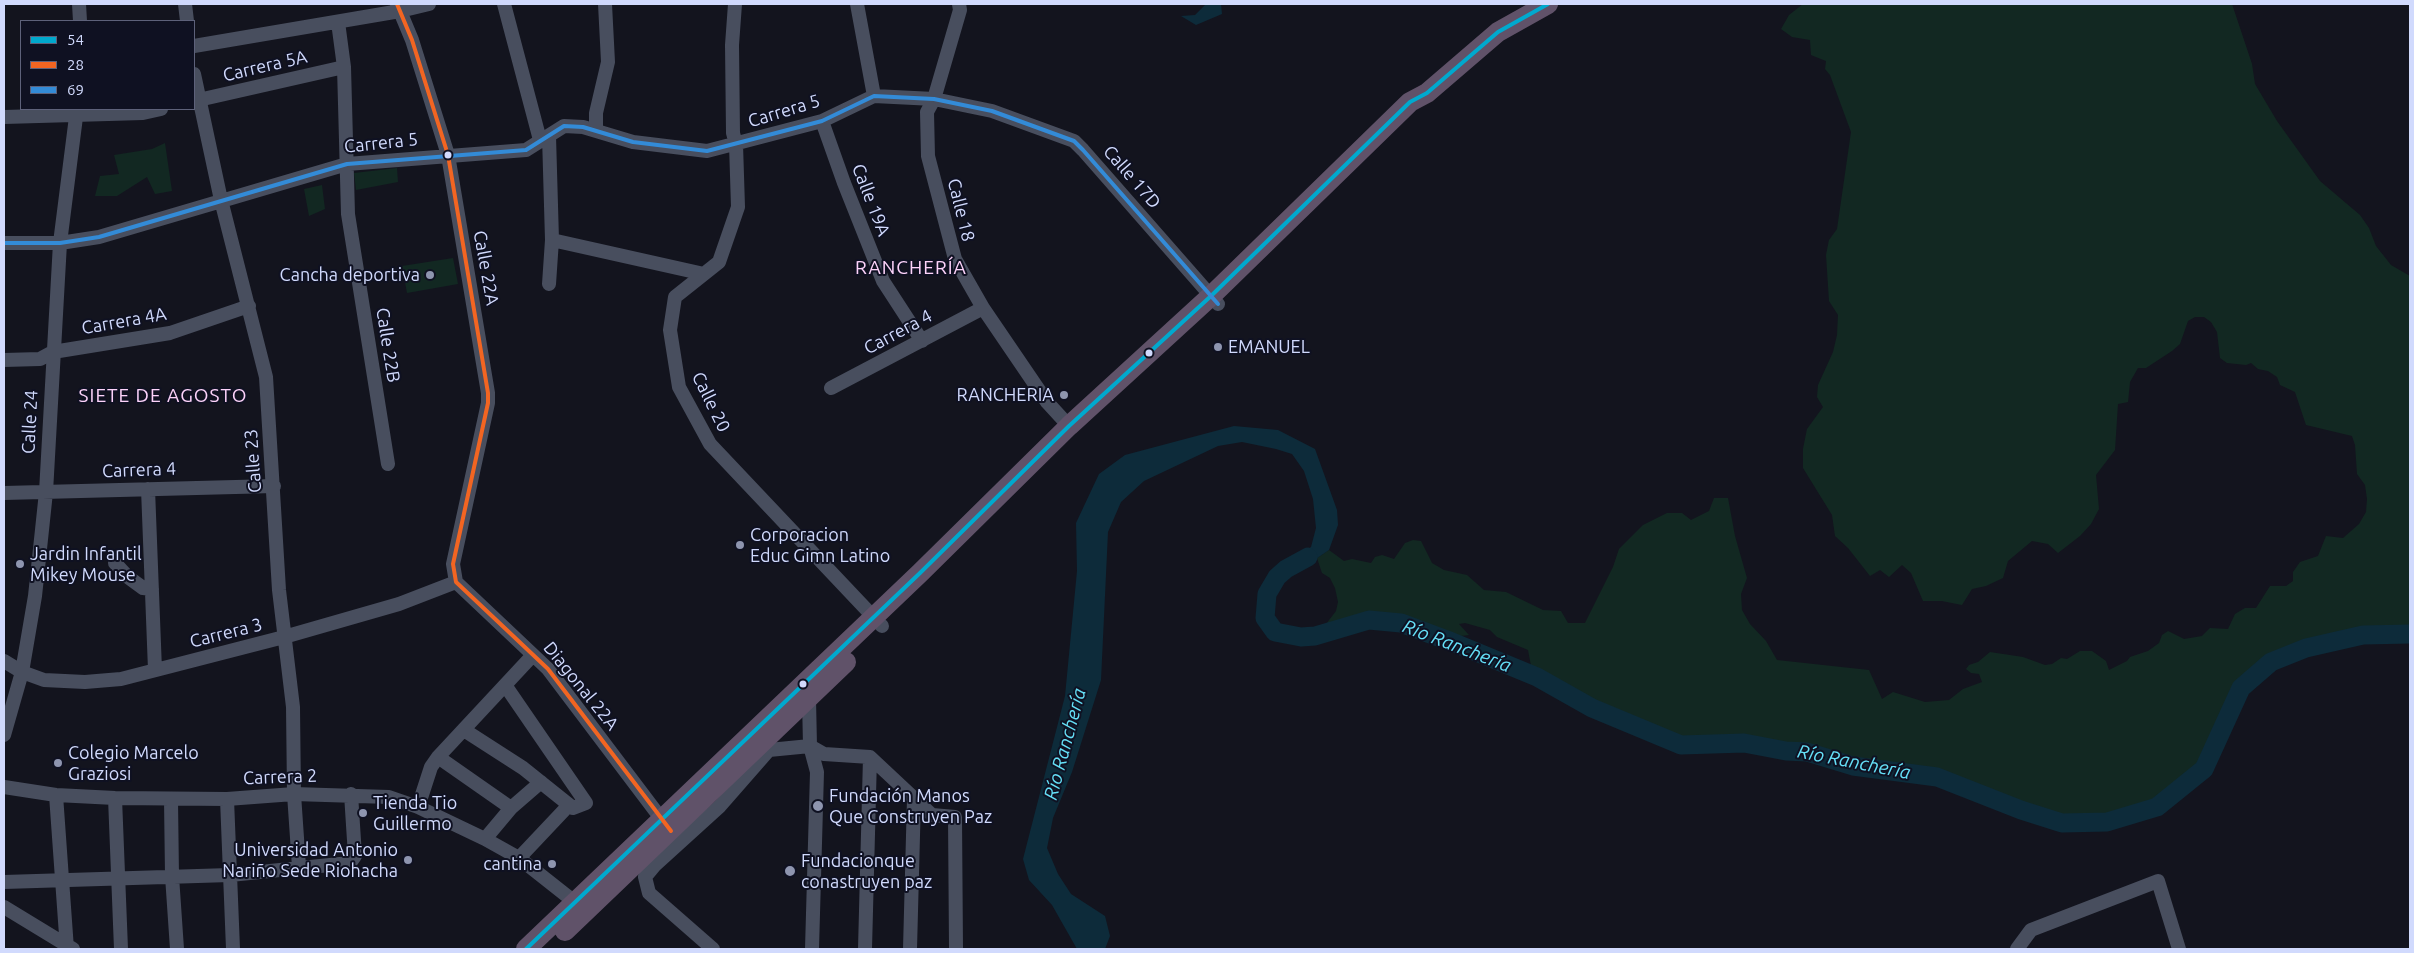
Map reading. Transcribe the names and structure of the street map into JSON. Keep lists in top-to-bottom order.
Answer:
{
  "streets": {
    "street": [
      "Carrera 5A",
      "Carrera 5",
      "Calle 17D",
      "Calle 19A",
      "Calle 18",
      "Calle 22A",
      "Carrera 4A",
      "Carrera 4",
      "Calle 22B",
      "Calle 20",
      "Calle 24",
      "Calle 23",
      "Carrera 3",
      "Diagonal 22A",
      "Carrera 2"
    ]
  },
  "crossings": [
    ["Carrera 5A", "Calle 22B"],
    ["Carrera 5A", "Calle 23"],
    ["Carrera 5", "Calle 17D"],
    ["Carrera 5", "Calle 19A"],
    ["Carrera 5", "Calle 18"],
    ["Carrera 5", "Calle 22A"],
    ["Carrera 5", "Calle 22B"],
    ["Carrera 5", "Calle 20"],
    ["Carrera 5", "Calle 24"],
    ["Carrera 5", "Calle 23"],
    ["Calle 19A", "Carrera 4"],
    ["Calle 18", "Carrera 4"],
    ["Calle 22A", "Carrera 3"],
    ["Calle 22A", "Diagonal 22A"],
    ["Carrera 4A", "Calle 24"],
    ["Carrera 4A", "Calle 23"],
    ["Carrera 4", "Calle 24"],
    ["Carrera 4", "Calle 23"],
    ["Calle 24", "Carrera 3"],
    ["Calle 23", "Carrera 3"],
    ["Calle 23", "Carrera 2"],
    ["Carrera 3", "Diagonal 22A"]
  ],
  "districts": ["RANCHERÍA", "SIETE DE AGOSTO"],
  "water": ["Río Ranchería"],
  "places": [
    "Cancha deportiva",
    "EMANUEL",
    "RANCHERIA",
    "Corporacion Educ Gimn Latino",
    "Jardin Infantil Mikey Mouse",
    "Colegio Marcelo Graziosi",
    "Fundación Manos Que Construyen Paz",
    "Tienda Tio Guillermo",
    "Universidad Antonio Nariño Sede Riohacha",
    "cantina",
    "Fundacionque conastruyen paz"
  ],
  "lines": ["transit line 54", "transit line 28", "transit line 69"],
  "legend": ["54", "28", "69"]
}
